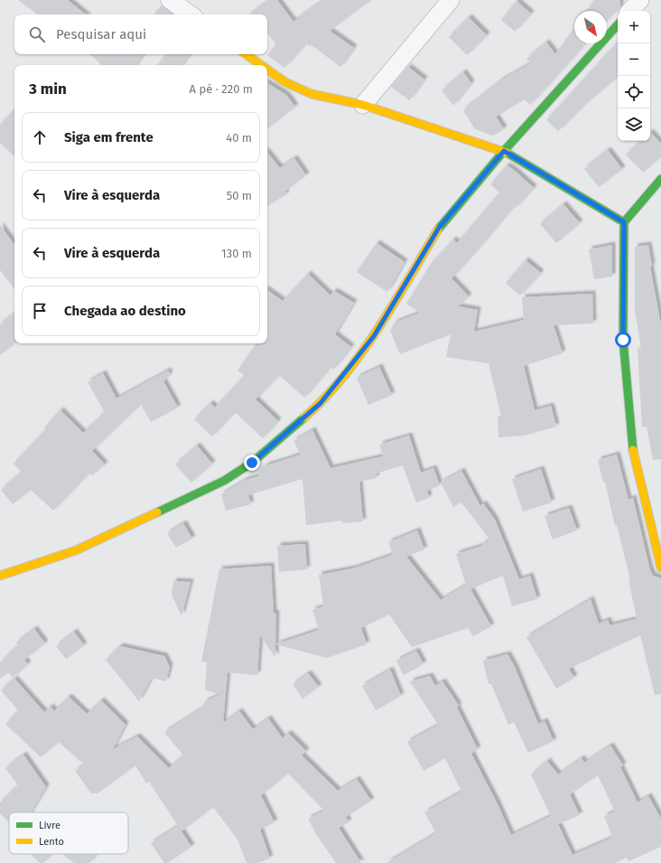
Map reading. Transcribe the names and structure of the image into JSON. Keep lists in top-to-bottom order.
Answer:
{
  "legend": ["Livre", "Lento"],
  "north": "bottom right",
  "page": {
    "map_buttons": ["+", "−"],
    "search": "Pesquisar aqui",
    "heading": ["3 min", "A pé · 220 m"],
    "list": [
      ["Siga em frente", "40 m"],
      ["Vire à esquerda", "50 m"],
      ["Vire à esquerda", "130 m"],
      "Chegada ao destino"
    ]
  }
}
